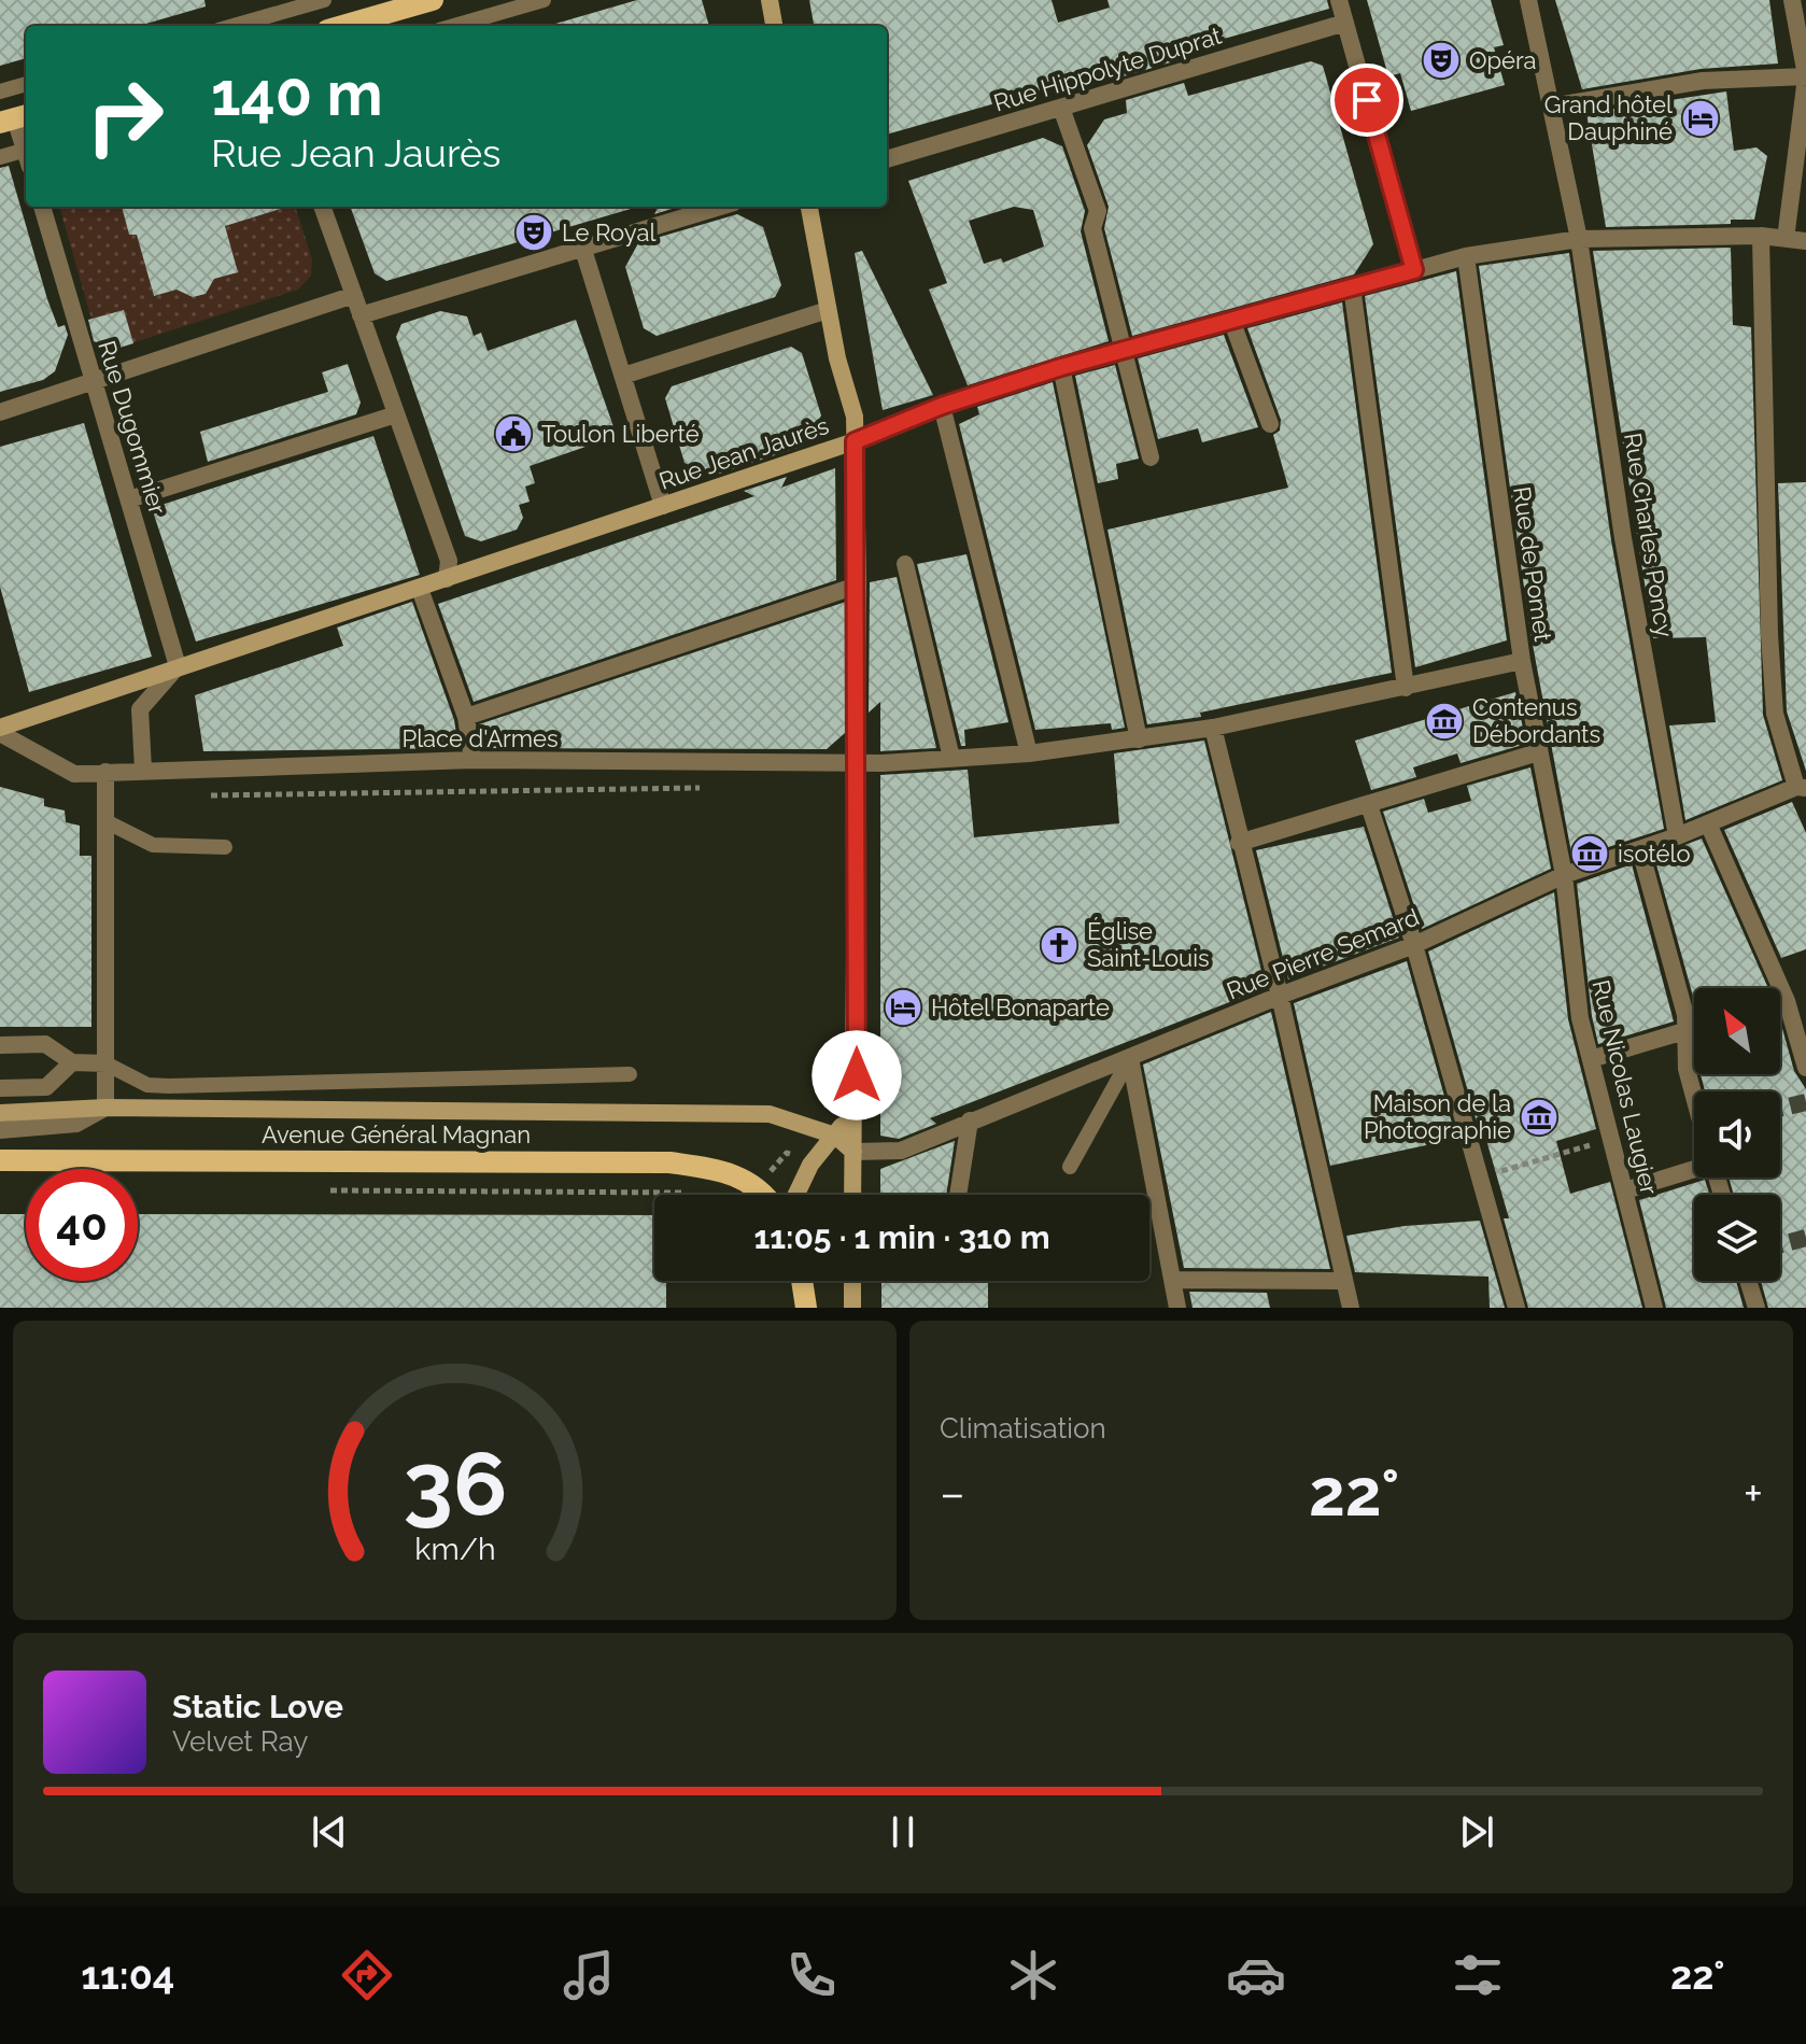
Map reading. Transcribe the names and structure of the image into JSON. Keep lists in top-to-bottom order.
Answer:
{
  "streets": {
    "main road": ["Avenue Général Magnan"],
    "street": [
      "Rue Hippolyte Duprat",
      "Rue Dugommier",
      "Rue Jean Jaurès",
      "Rue Charles Poncy",
      "Rue de Pomet",
      "Place d'Armes",
      "Rue Pierre Semard",
      "Rue Nicolas Laugier"
    ]
  },
  "crossings": [
    ["Rue Dugommier", "Rue Jean Jaurès"],
    ["Rue Jean Jaurès", "Rue Charles Poncy"],
    ["Rue Jean Jaurès", "Rue de Pomet"],
    ["Rue Jean Jaurès", "Place d'Armes"],
    ["Rue Charles Poncy", "Rue Pierre Semard"],
    ["Rue de Pomet", "Place d'Armes"],
    ["Rue de Pomet", "Rue Pierre Semard"],
    ["Rue de Pomet", "Rue Nicolas Laugier"],
    ["Rue Pierre Semard", "Rue Nicolas Laugier"],
    ["Rue Pierre Semard", "Avenue Général Magnan"]
  ],
  "places": {
    "theatre": ["Opéra", "Le Royal"],
    "hotel": ["Grand hôtel Dauphiné", "Hôtel Bonaparte"],
    "public building": ["Toulon Liberté"],
    "museum": ["Contenus Débordants", "isotélo", "Maison de la Photographie"],
    "church": ["Église Saint-Louis"]
  },
  "north": "top left",
  "page": {
    "turn": ["140 m", "Rue Jean Jaurès"],
    "limit": "40",
    "trip": "11:05 · 1 min · 310 m",
    "tile": "Climatisation",
    "heat": ["−", "22°", "+"],
    "song": ["Static Love", "Velvet Ray"],
    "tabs": ["11:04", "22°"],
    "gauge": ["36", "km/h"]
  }
}
